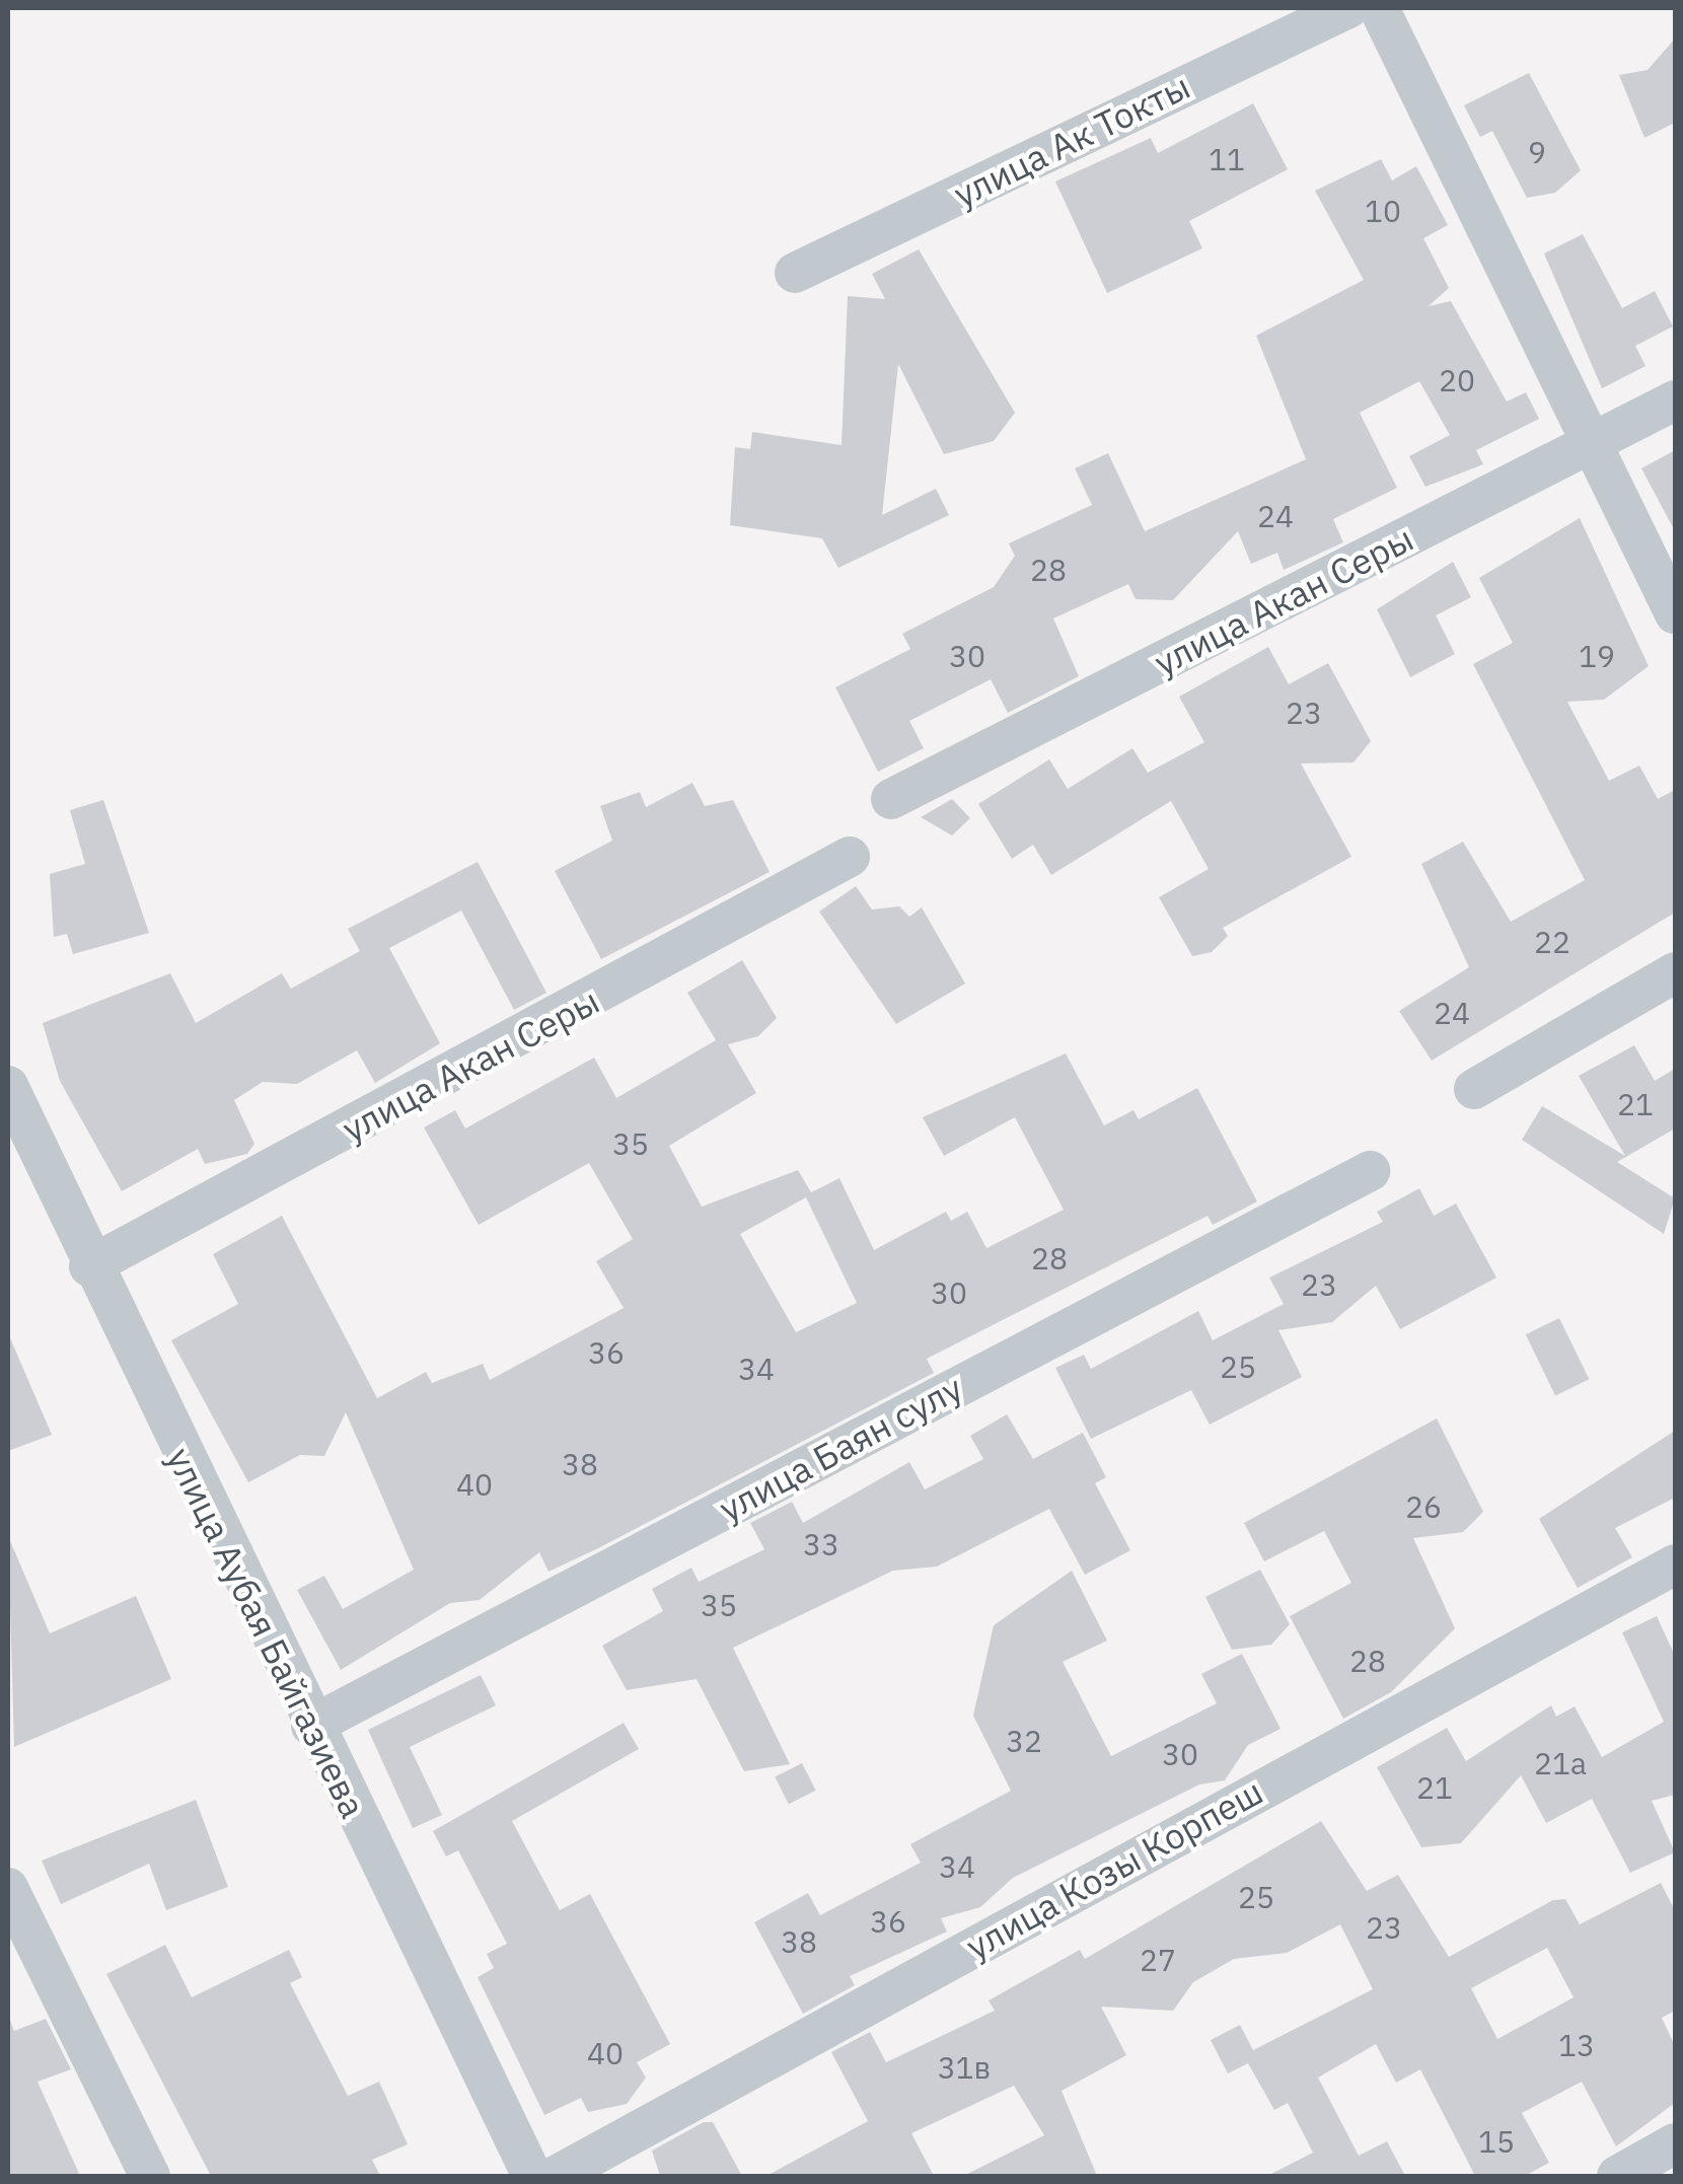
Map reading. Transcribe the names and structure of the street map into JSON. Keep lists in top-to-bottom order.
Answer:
{
  "streets": {
    "street": [
      "улица Ак Токты",
      "улица Акан Серы",
      "улица Баян сулу",
      "улица Аубая Байгазиева",
      "улица Козы Корпеш"
    ]
  },
  "crossings": [
    ["улица Акан Серы", "улица Аубая Байгазиева"],
    ["улица Баян сулу", "улица Аубая Байгазиева"]
  ],
  "house_numbers": [
    "9",
    "11",
    "10",
    "20",
    "24",
    "28",
    "30",
    "19",
    "23",
    "22",
    "24",
    "21",
    "35",
    "28",
    "23",
    "30",
    "36",
    "25",
    "34",
    "38",
    "40",
    "26",
    "33",
    "35",
    "28",
    "32",
    "30",
    "21а",
    "21",
    "34",
    "25",
    "36",
    "23",
    "38",
    "27",
    "13",
    "40",
    "31в",
    "15"
  ]
}
